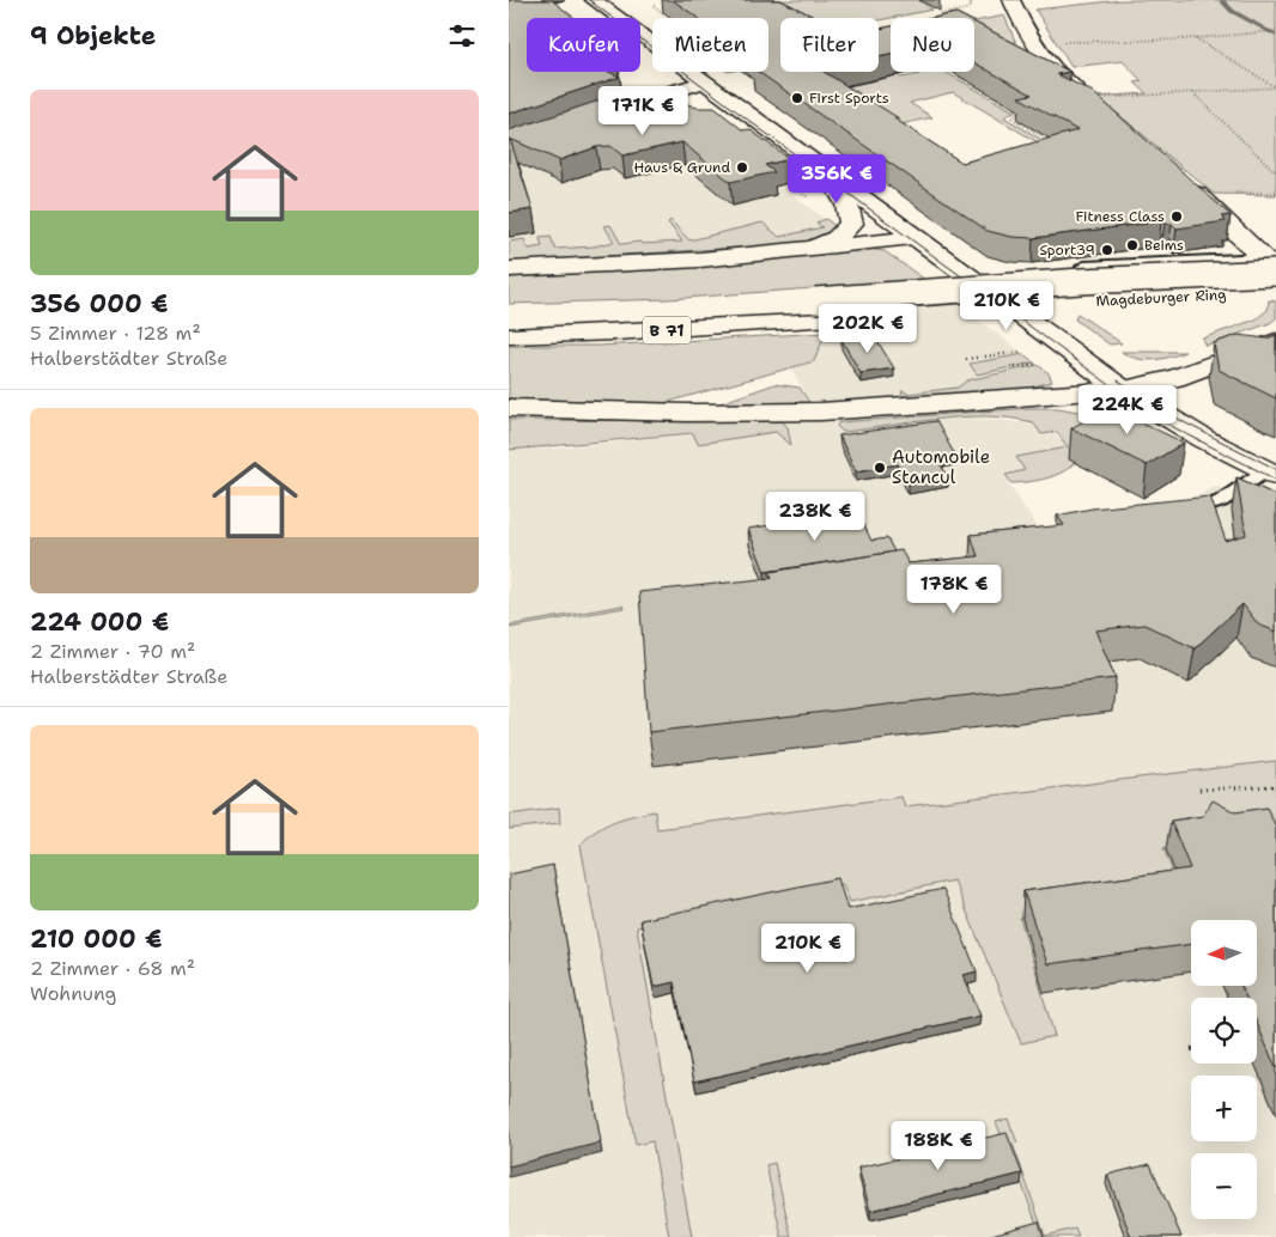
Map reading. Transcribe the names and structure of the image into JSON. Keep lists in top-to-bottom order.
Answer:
{
  "streets": {
    "main road": ["Magdeburger Ring", "B 71"]
  },
  "places": [
    "First Sports",
    "Haus & Grund",
    "Fitness Class",
    "Beims",
    "Sport39",
    "Automobile Stancul"
  ],
  "north": "left",
  "page": {
    "heading": "9 Objekte",
    "chip": [
      "Kaufen",
      "Mieten",
      "Filter",
      "Neu"
    ],
    "list": [
      {
        "name": "356 000 €",
        "note": "5 Zimmer · 128 m² · Halberstädter Straße"
      },
      {
        "name": "224 000 €",
        "note": "2 Zimmer · 70 m² · Halberstädter Straße"
      },
      {
        "name": "210 000 €",
        "note": "2 Zimmer · 68 m² · Wohnung"
      }
    ],
    "price": [
      "171K €",
      "356K €",
      "210K €",
      "202K €",
      "224K €",
      "238K €",
      "178K €",
      "210K €",
      "188K €"
    ],
    "map_buttons": ["+", "−"]
  }
}
